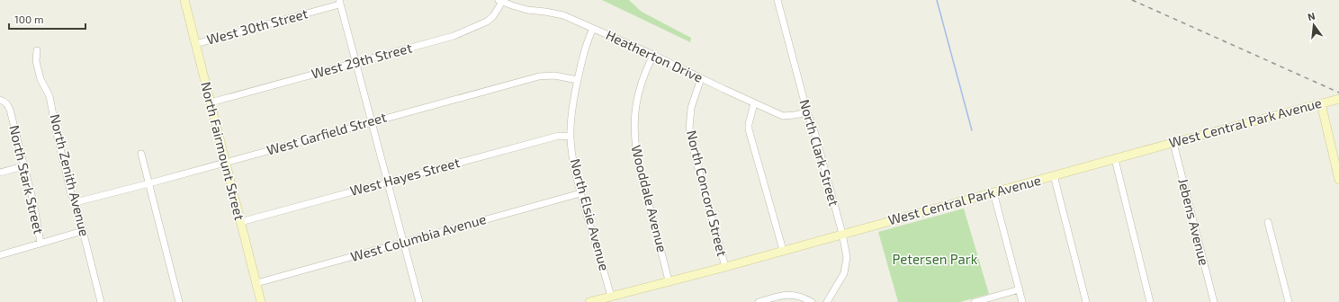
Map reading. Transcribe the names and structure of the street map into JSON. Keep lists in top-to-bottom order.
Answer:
{
  "streets": {
    "street": [
      "West 30th Street",
      "Heatherton Drive",
      "West 29th Street",
      "West Central Park Avenue",
      "West Garfield Street",
      "North Fairmount Street",
      "North Clark Street",
      "North Zenith Avenue",
      "West Hayes Street",
      "North Stark Street",
      "North Concord Street",
      "Wooddale Avenue",
      "North Elsie Avenue",
      "Jebens Avenue",
      "West Columbia Avenue"
    ]
  },
  "crossings": [
    ["West 30th Street", "North Fairmount Street"],
    ["Heatherton Drive", "West 29th Street"],
    ["Heatherton Drive", "North Clark Street"],
    ["Heatherton Drive", "North Concord Street"],
    ["Heatherton Drive", "Wooddale Avenue"],
    ["Heatherton Drive", "North Elsie Avenue"],
    ["West 29th Street", "North Fairmount Street"],
    ["West Central Park Avenue", "North Clark Street"],
    ["West Central Park Avenue", "North Concord Street"],
    ["West Central Park Avenue", "Wooddale Avenue"],
    ["West Central Park Avenue", "North Elsie Avenue"],
    ["West Central Park Avenue", "Jebens Avenue"],
    ["West Garfield Street", "North Fairmount Street"],
    ["West Garfield Street", "North Zenith Avenue"],
    ["West Garfield Street", "North Elsie Avenue"],
    ["North Fairmount Street", "West Hayes Street"],
    ["North Fairmount Street", "West Columbia Avenue"],
    ["West Hayes Street", "North Elsie Avenue"],
    ["North Elsie Avenue", "West Columbia Avenue"]
  ],
  "parks": ["Petersen Park"],
  "scale_bar": "100 m",
  "north": "top"
}
